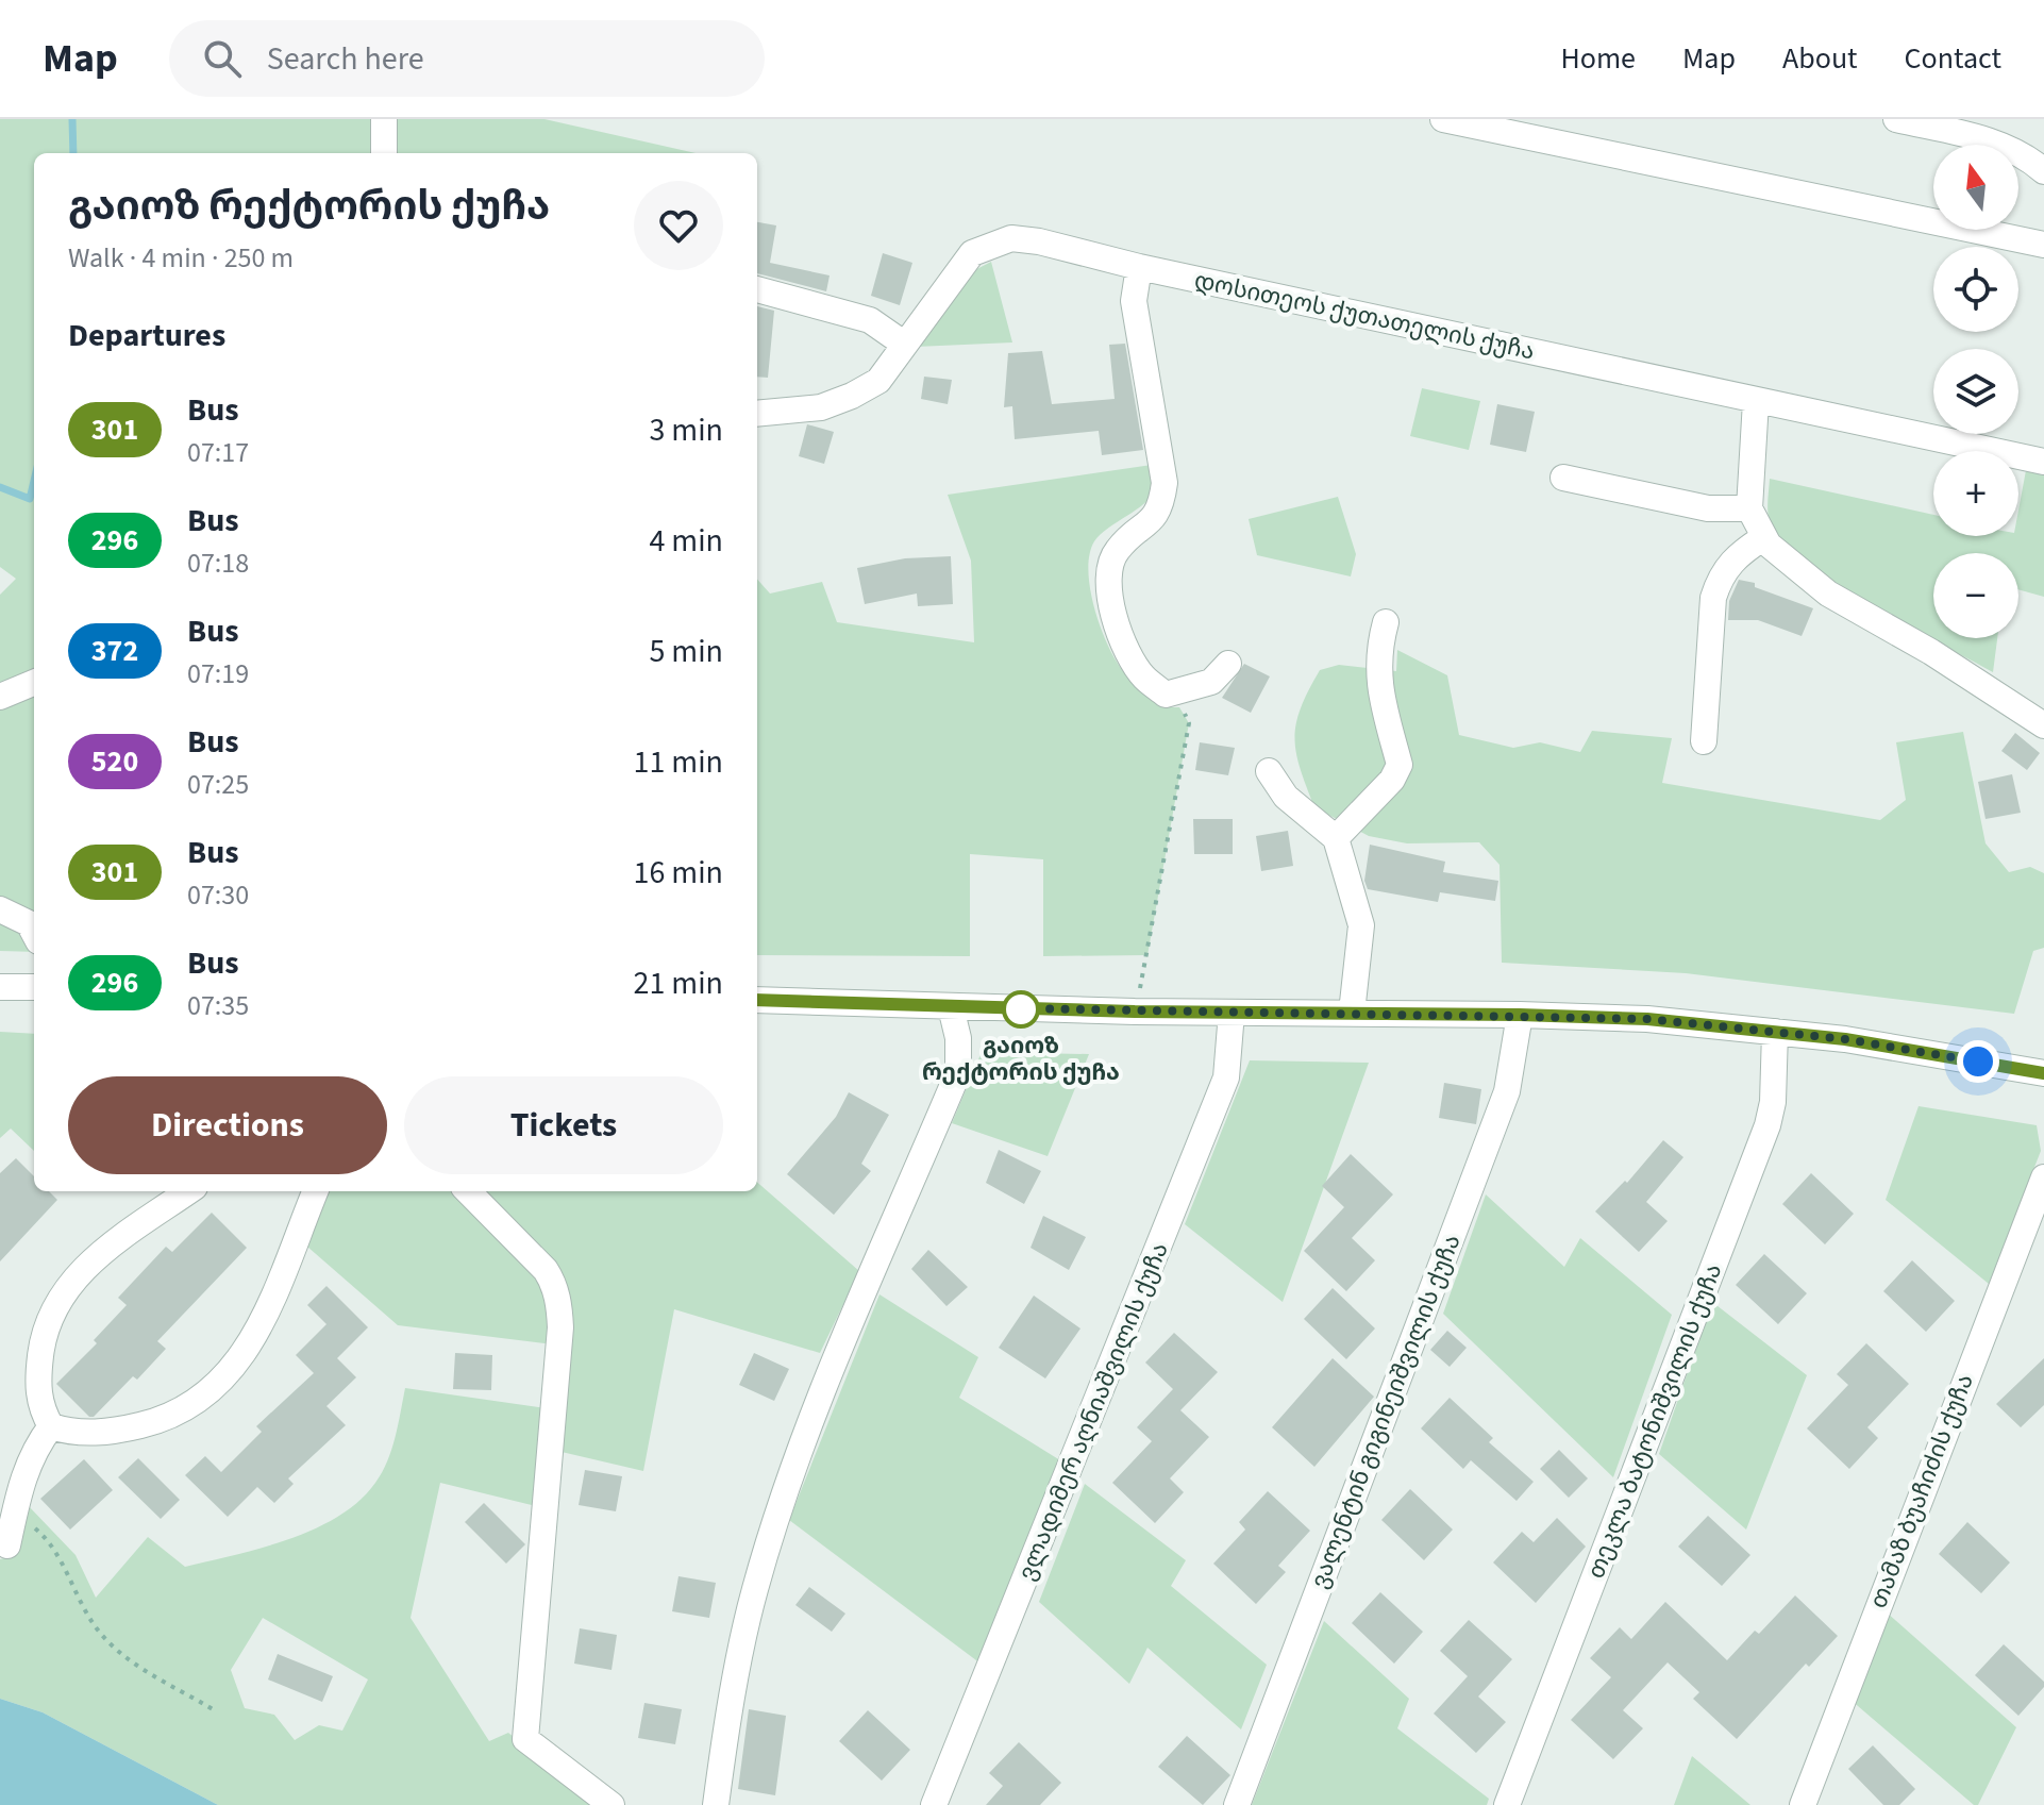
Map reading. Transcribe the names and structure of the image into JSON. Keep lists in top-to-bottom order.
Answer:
{
  "streets": {
    "street": [
      "დოსითეოს ქუთათელის ქუჩა",
      "ვლადიმერ აღნიაშვილის ქუჩა",
      "ვალენტინ გიგინეიშვილის ქუჩა",
      "თეკლა ბატონიშვილის ქუჩა",
      "თამაზ ბუაჩიძის ქუჩა"
    ]
  },
  "places": ["გაიოზ რექტორის ქუჩა"],
  "lines": ["bus line 301"],
  "north": "top",
  "page": {
    "header": "Map",
    "search": "Search here",
    "nav": [
      "Home",
      "Map",
      "About",
      "Contact"
    ],
    "map_buttons": ["+", "−"],
    "heading": [
      ["გაიოზ რექტორის ქუჩა", "Walk · 4 min · 250 m"],
      "Departures"
    ],
    "list": [
      {
        "mark": "301",
        "name": "Bus",
        "note": "07:17",
        "value": "3 min"
      },
      {
        "mark": "296",
        "name": "Bus",
        "note": "07:18",
        "value": "4 min"
      },
      {
        "mark": "372",
        "name": "Bus",
        "note": "07:19",
        "value": "5 min"
      },
      {
        "mark": "520",
        "name": "Bus",
        "note": "07:25",
        "value": "11 min"
      },
      {
        "mark": "301",
        "name": "Bus",
        "note": "07:30",
        "value": "16 min"
      },
      {
        "mark": "296",
        "name": "Bus",
        "note": "07:35",
        "value": "21 min"
      }
    ],
    "buttons": ["Directions", "Tickets"]
  }
}
